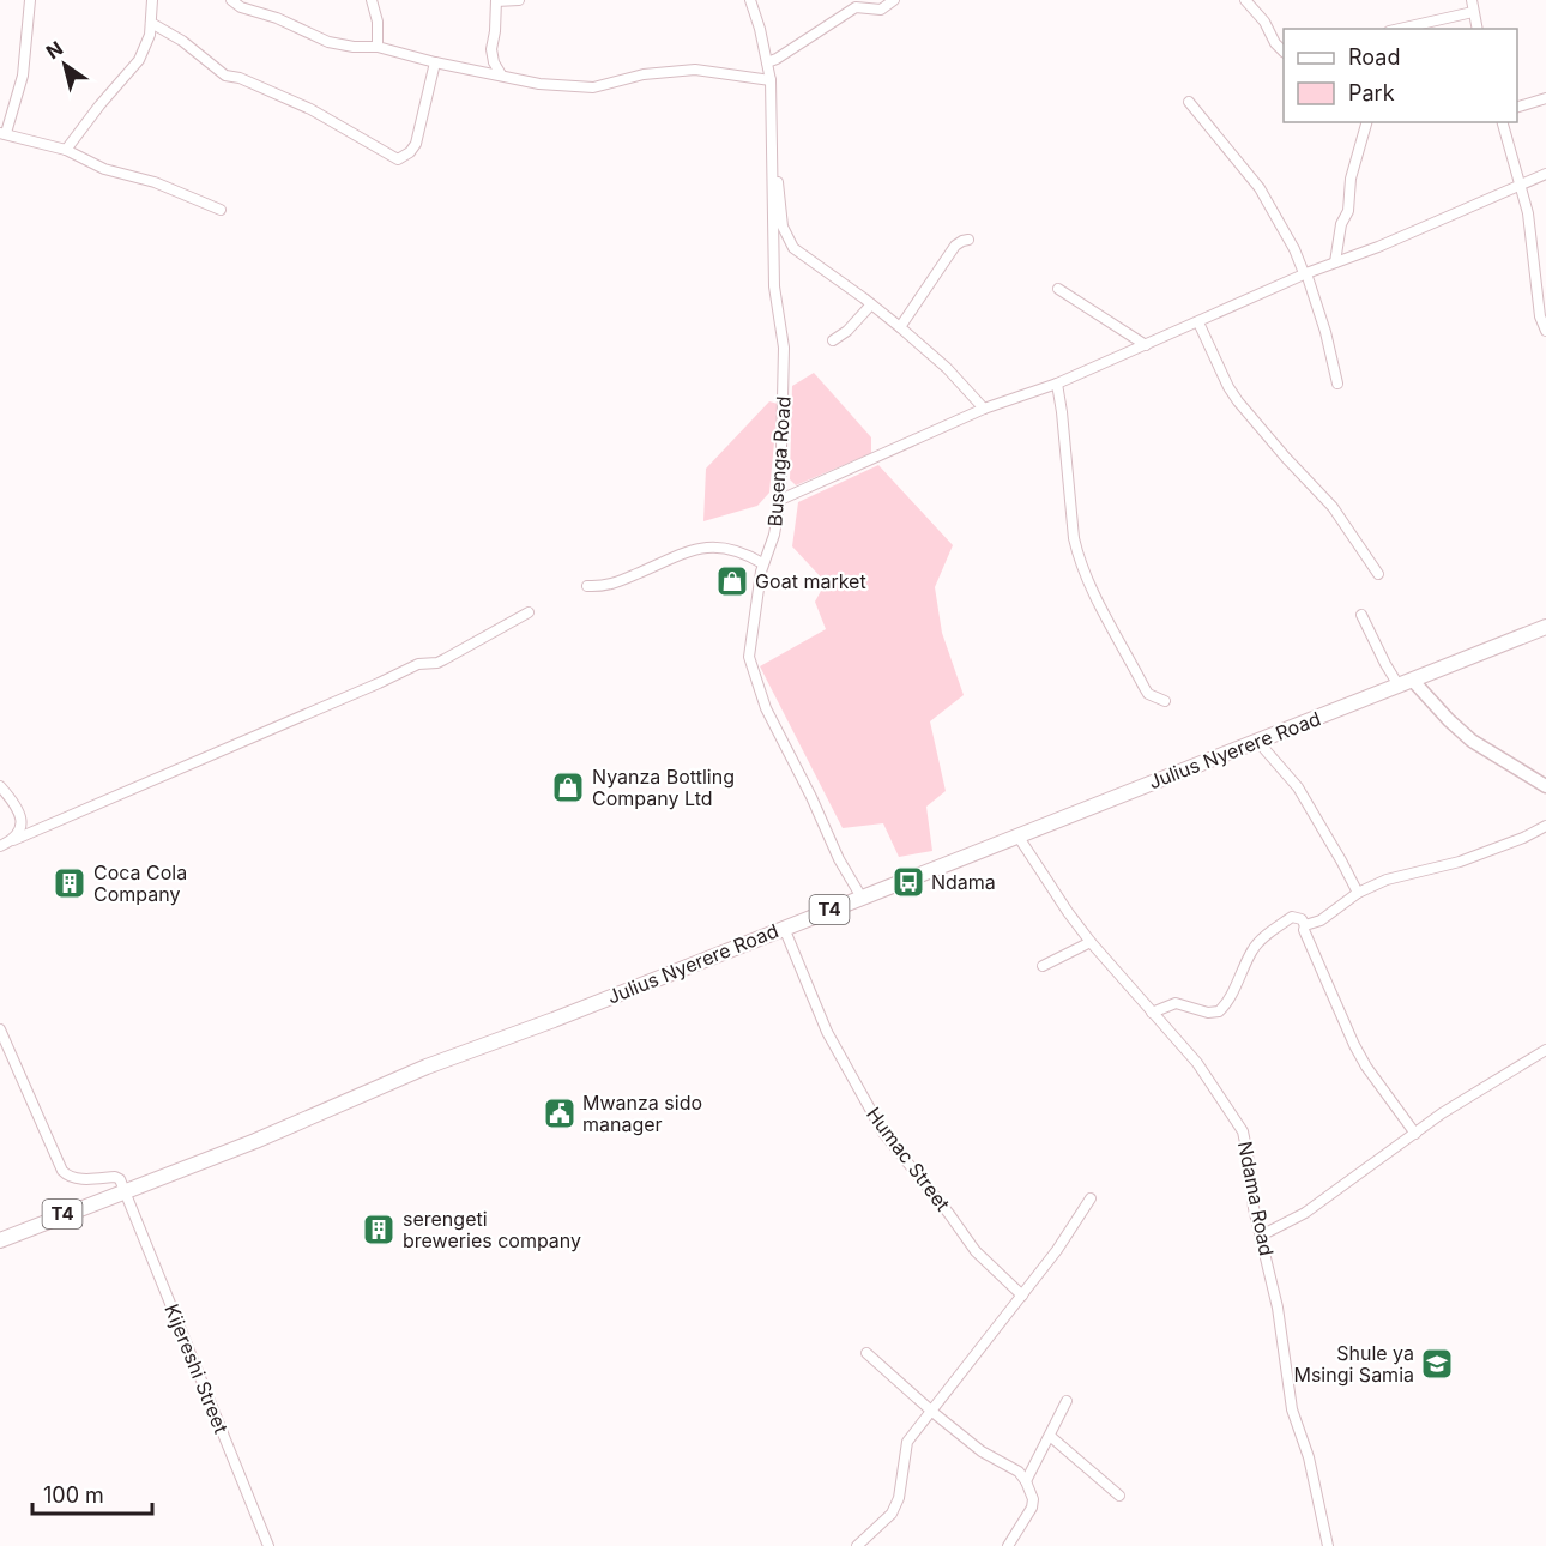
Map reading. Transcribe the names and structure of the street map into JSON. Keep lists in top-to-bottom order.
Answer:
{
  "streets": {
    "highway": ["Julius Nyerere Road", "T4"],
    "street": [
      "Busenga Road",
      "Humac Street",
      "Ndama Road",
      "Kijereshi Street"
    ]
  },
  "crossings": [
    ["Busenga Road", "Julius Nyerere Road"],
    ["Julius Nyerere Road", "Humac Street"],
    ["Julius Nyerere Road", "Ndama Road"],
    ["Julius Nyerere Road", "Kijereshi Street"]
  ],
  "places": {
    "shop": ["Goat market", "Nyanza Bottling Company Ltd"],
    "bus stop": ["Ndama"],
    "building": ["Coca Cola Company", "serengeti breweries company"],
    "public building": ["Mwanza sido manager"],
    "school or university": ["Shule ya Msingi Samia"]
  },
  "legend": ["Road", "Park"],
  "scale_bar": "100 m",
  "north": "top left"
}
